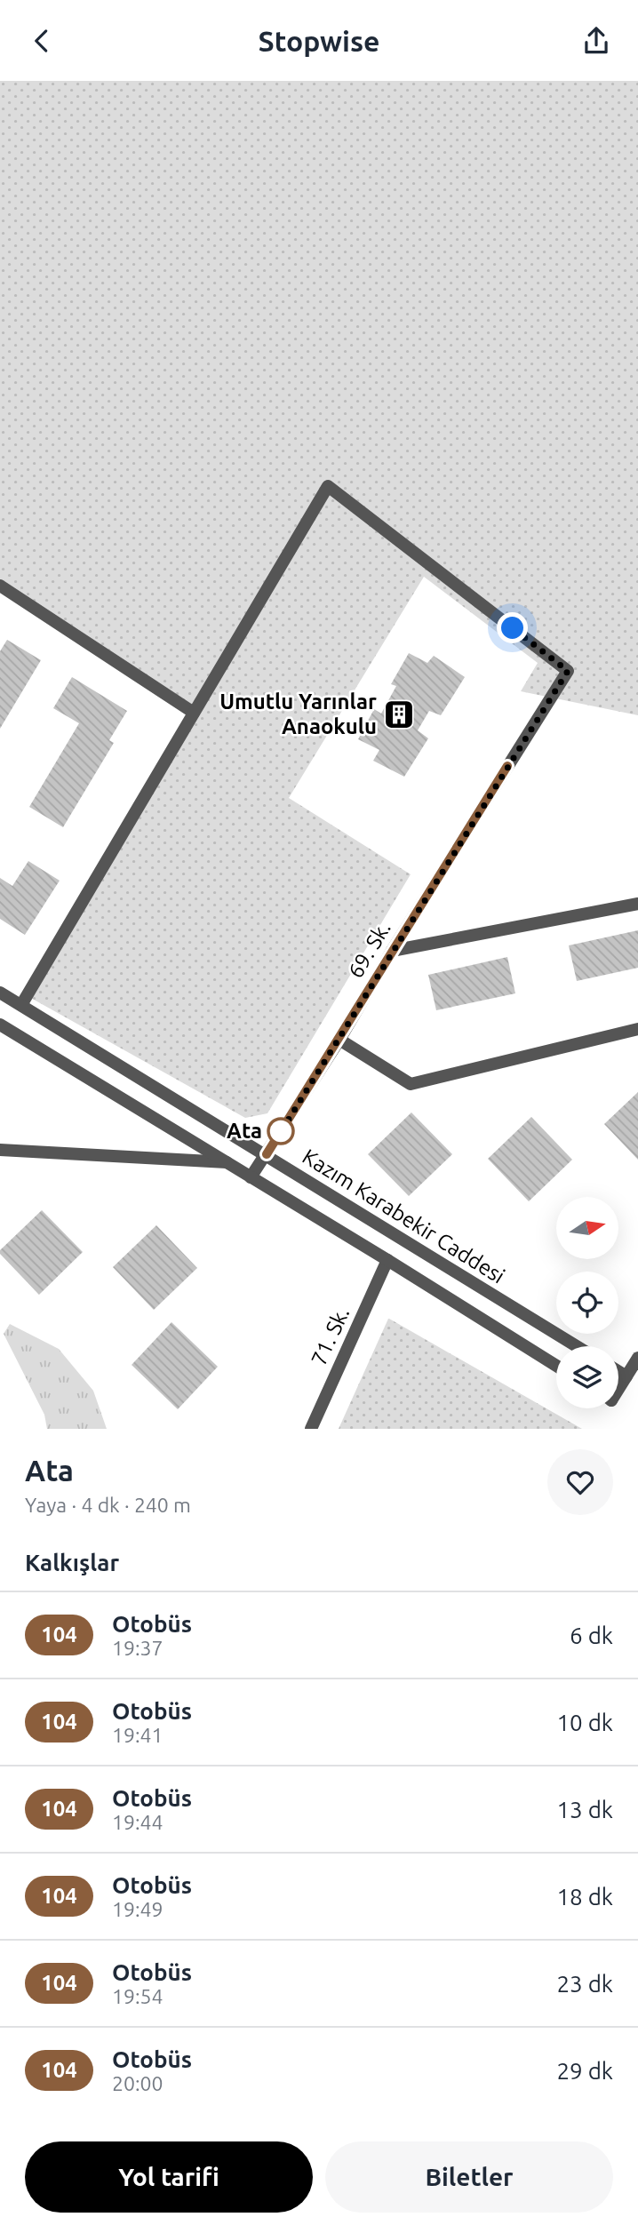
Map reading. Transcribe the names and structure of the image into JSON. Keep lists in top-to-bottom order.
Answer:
{
  "streets": {
    "street": ["69. Sk.", "Kazım Karabekir Caddesi", "71. Sk."]
  },
  "crossings": [
    ["69. Sk.", "Kazım Karabekir Caddesi"],
    ["Kazım Karabekir Caddesi", "71. Sk."]
  ],
  "places": {
    "building": ["Umutlu Yarınlar Anaokulu"],
    "other": ["Ata"]
  },
  "lines": ["bus line 104"],
  "north": "right",
  "page": {
    "header": "Stopwise",
    "heading": [
      ["Ata", "Yaya · 4 dk · 240 m"],
      "Kalkışlar"
    ],
    "list": [
      {
        "mark": "104",
        "name": "Otobüs",
        "note": "19:37",
        "value": "6 dk"
      },
      {
        "mark": "104",
        "name": "Otobüs",
        "note": "19:41",
        "value": "10 dk"
      },
      {
        "mark": "104",
        "name": "Otobüs",
        "note": "19:44",
        "value": "13 dk"
      },
      {
        "mark": "104",
        "name": "Otobüs",
        "note": "19:49",
        "value": "18 dk"
      },
      {
        "mark": "104",
        "name": "Otobüs",
        "note": "19:54",
        "value": "23 dk"
      },
      {
        "mark": "104",
        "name": "Otobüs",
        "note": "20:00",
        "value": "29 dk"
      }
    ],
    "buttons": ["Yol tarifi", "Biletler"]
  }
}
